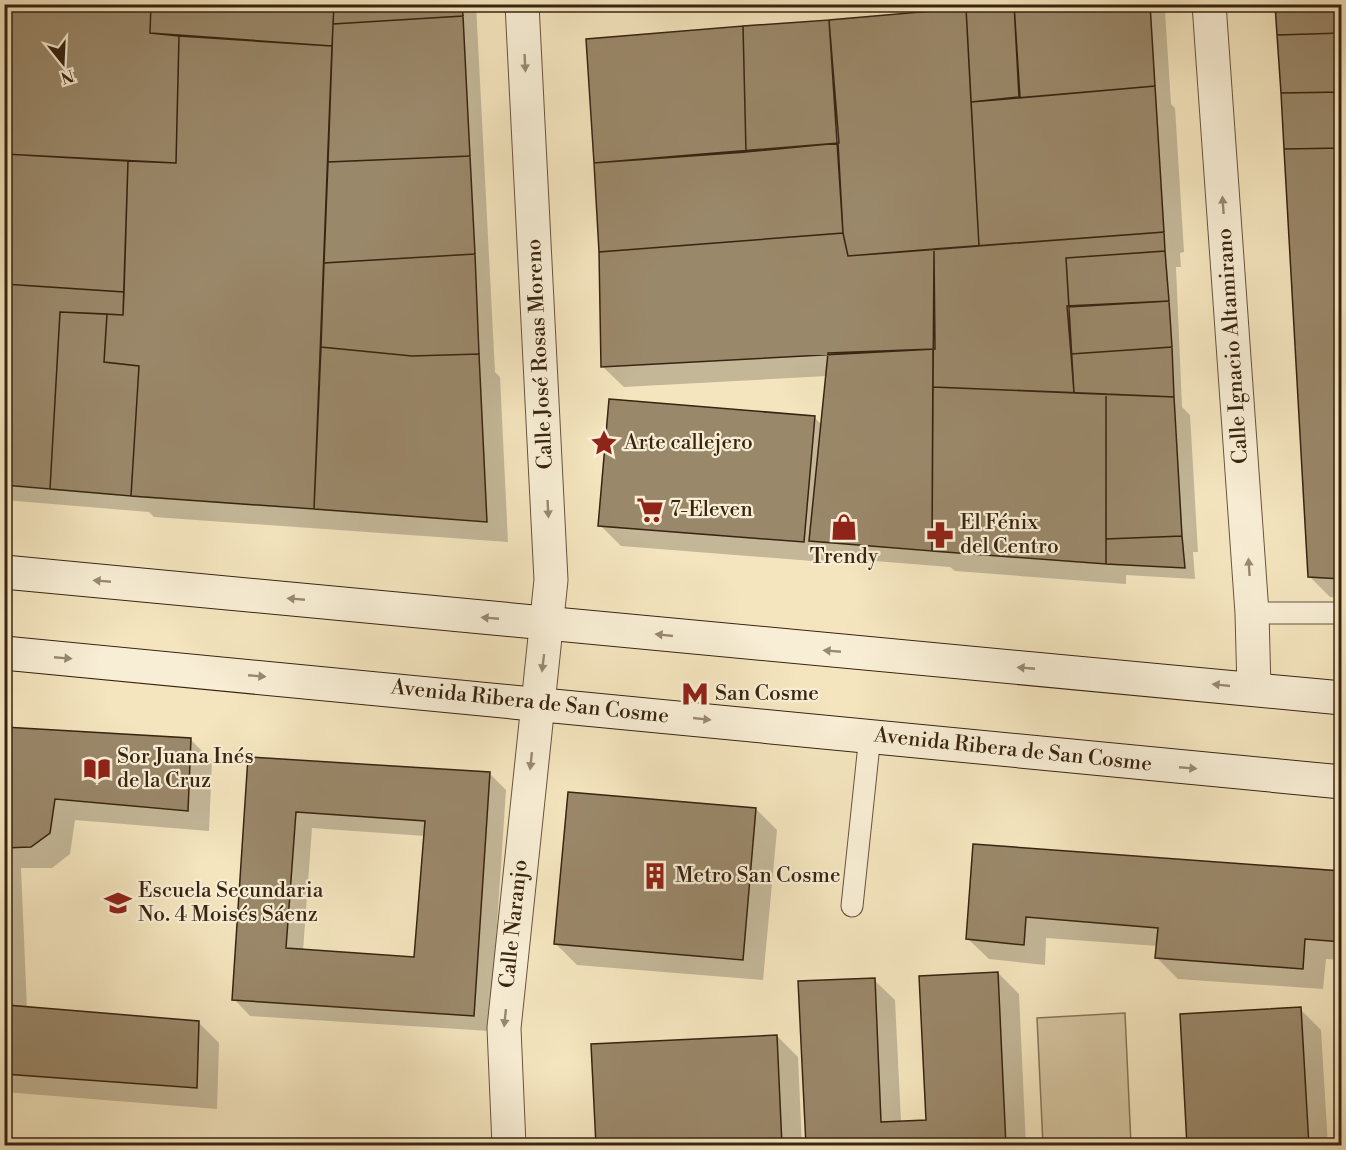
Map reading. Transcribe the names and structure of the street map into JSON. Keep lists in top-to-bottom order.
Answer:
{
  "streets": {
    "main road": [
      "Calle Ignacio Altamirano",
      "Calle José Rosas Moreno",
      "Avenida Ribera de San Cosme",
      "Calle Naranjo"
    ]
  },
  "crossings": [
    ["Calle José Rosas Moreno", "Avenida Ribera de San Cosme"],
    ["Calle José Rosas Moreno", "Calle Naranjo"],
    ["Avenida Ribera de San Cosme", "Calle Naranjo"]
  ],
  "one_way": ["Calle Ignacio Altamirano", "Calle José Rosas Moreno", "Calle Naranjo"],
  "places": {
    "place": ["Arte callejero"],
    "supermarket": ["7-Eleven"],
    "shop": ["Trendy"],
    "pharmacy": ["El Fénix del Centro"],
    "metro station": ["San Cosme"],
    "library": ["Sor Juana Inés de la Cruz"],
    "building": ["Metro San Cosme"],
    "school or university": ["Escuela Secundaria No. 4 Moisés Sáenz"]
  },
  "north": "bottom"
}
